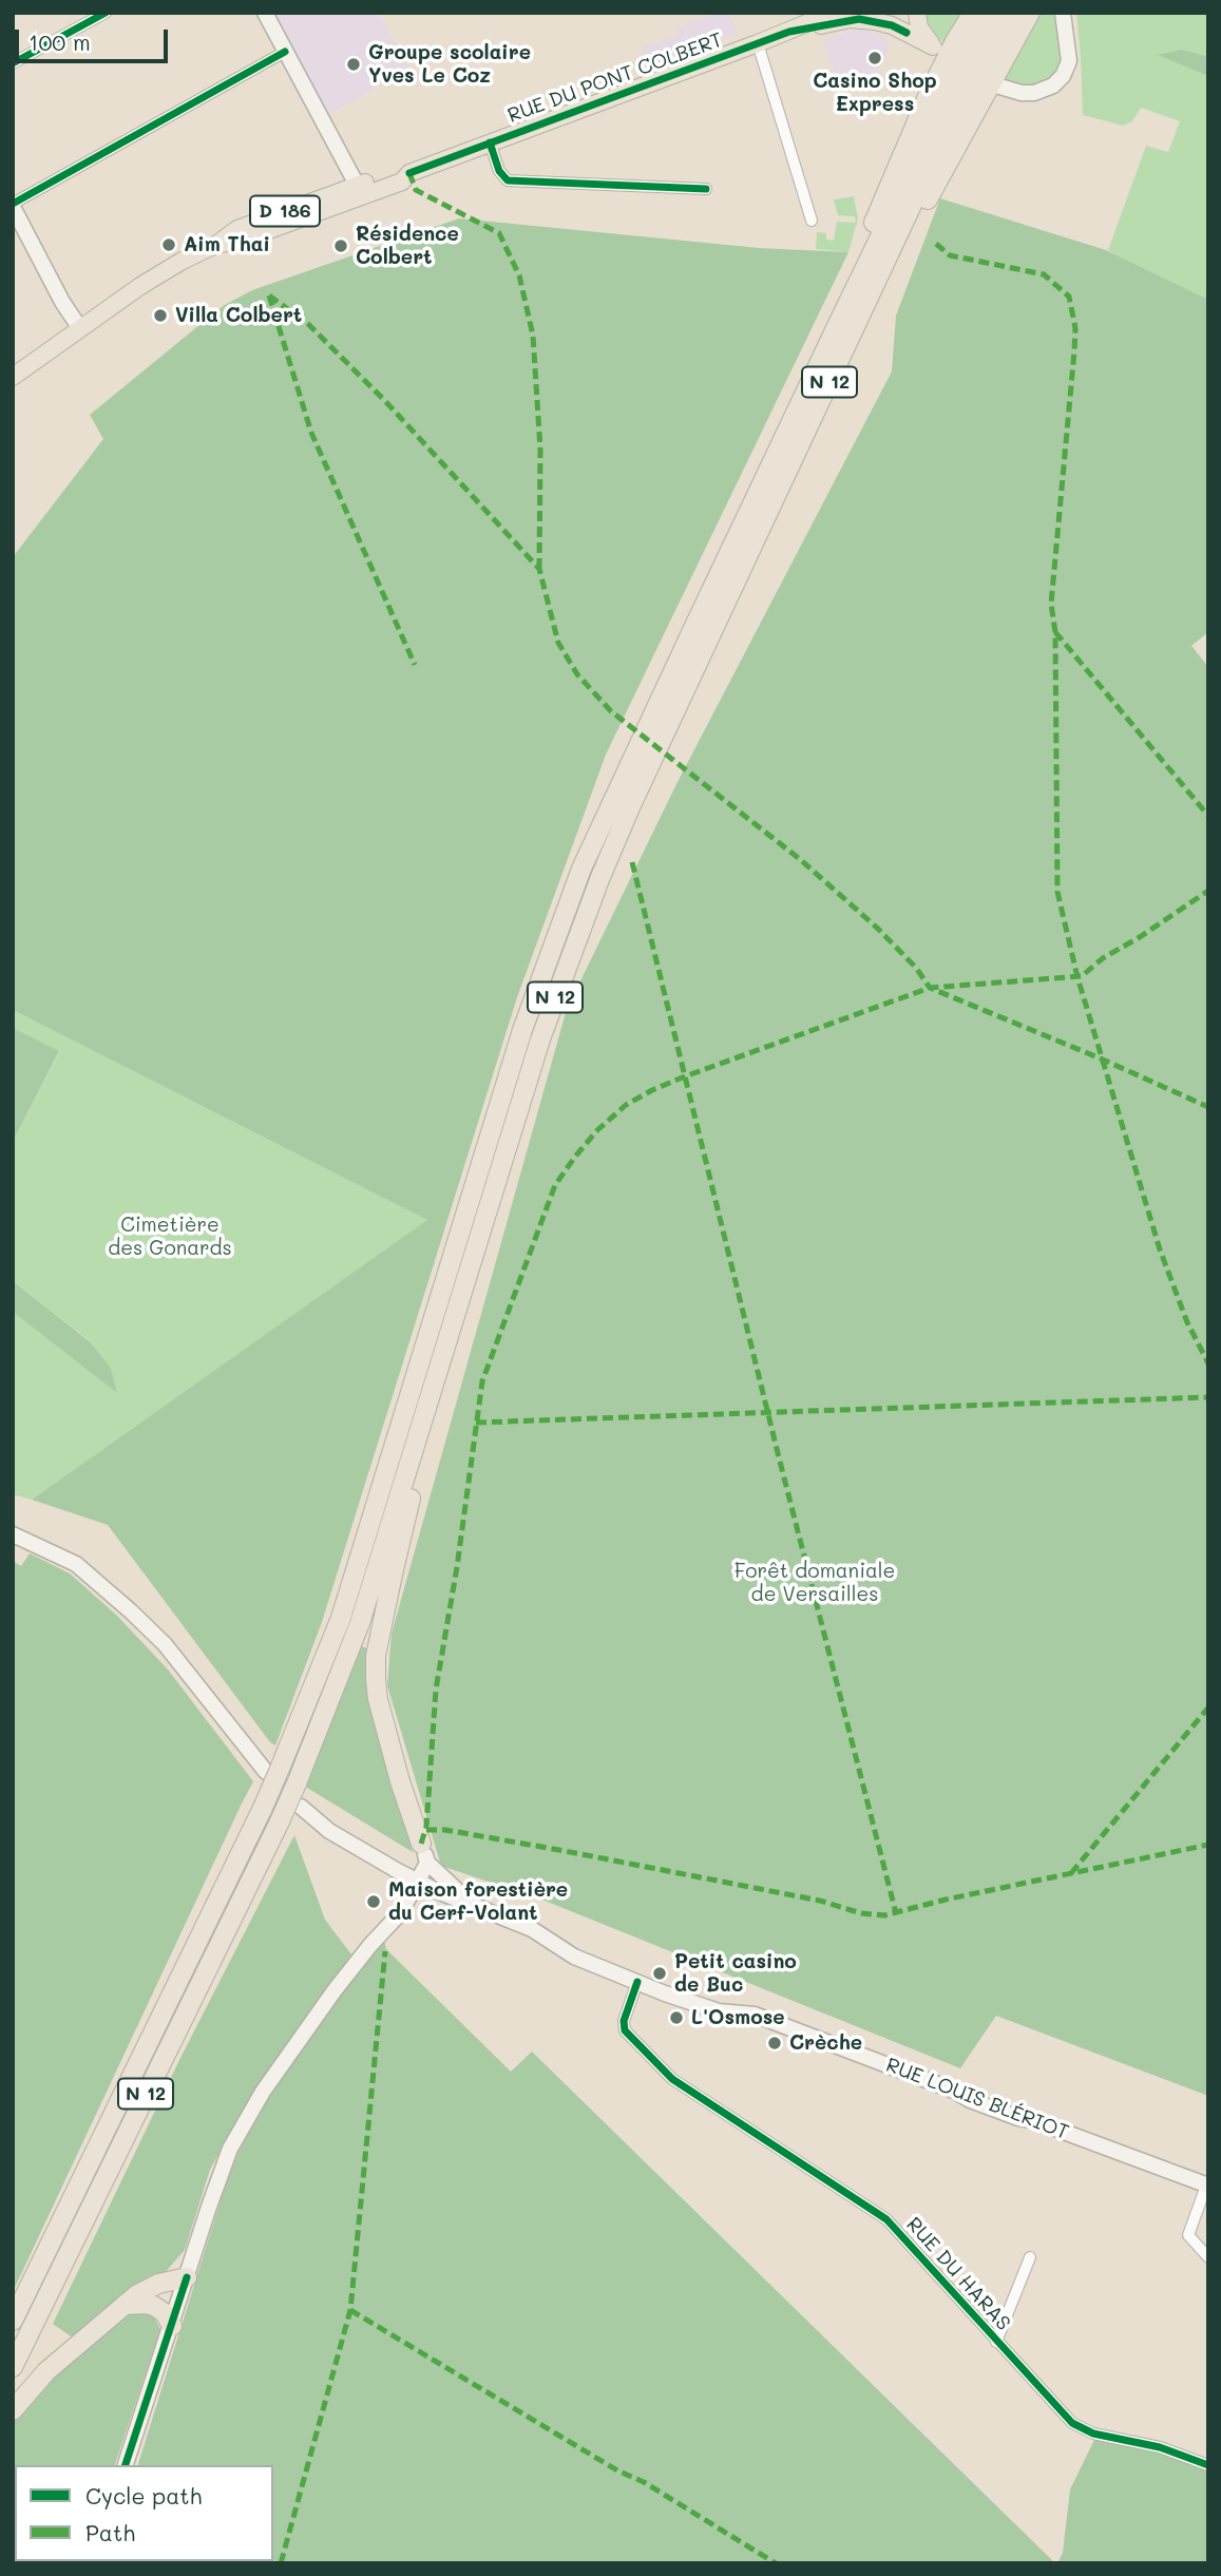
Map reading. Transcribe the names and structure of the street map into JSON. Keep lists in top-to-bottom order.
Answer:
{
  "streets": {
    "highway": ["N 12"],
    "main road": ["RUE DU PONT COLBERT", "D 186", "RUE LOUIS BLÉRIOT"],
    "street": ["RUE DU HARAS"]
  },
  "crossings": [
    ["RUE DU PONT COLBERT", "D 186"],
    ["RUE LOUIS BLÉRIOT", "RUE DU HARAS"]
  ],
  "parks": ["Cimetière des Gonards", "Forêt domaniale de Versailles"],
  "places": [
    "Casino Shop Express",
    "Groupe scolaire Yves Le Coz",
    "Aim Thai",
    "Résidence Colbert",
    "Villa Colbert",
    "Maison forestière du Cerf-Volant",
    "Petit casino de Buc",
    "L'Osmose",
    "Crèche"
  ],
  "legend": ["Cycle path", "Path"],
  "scale_bar": "100 m"
}
